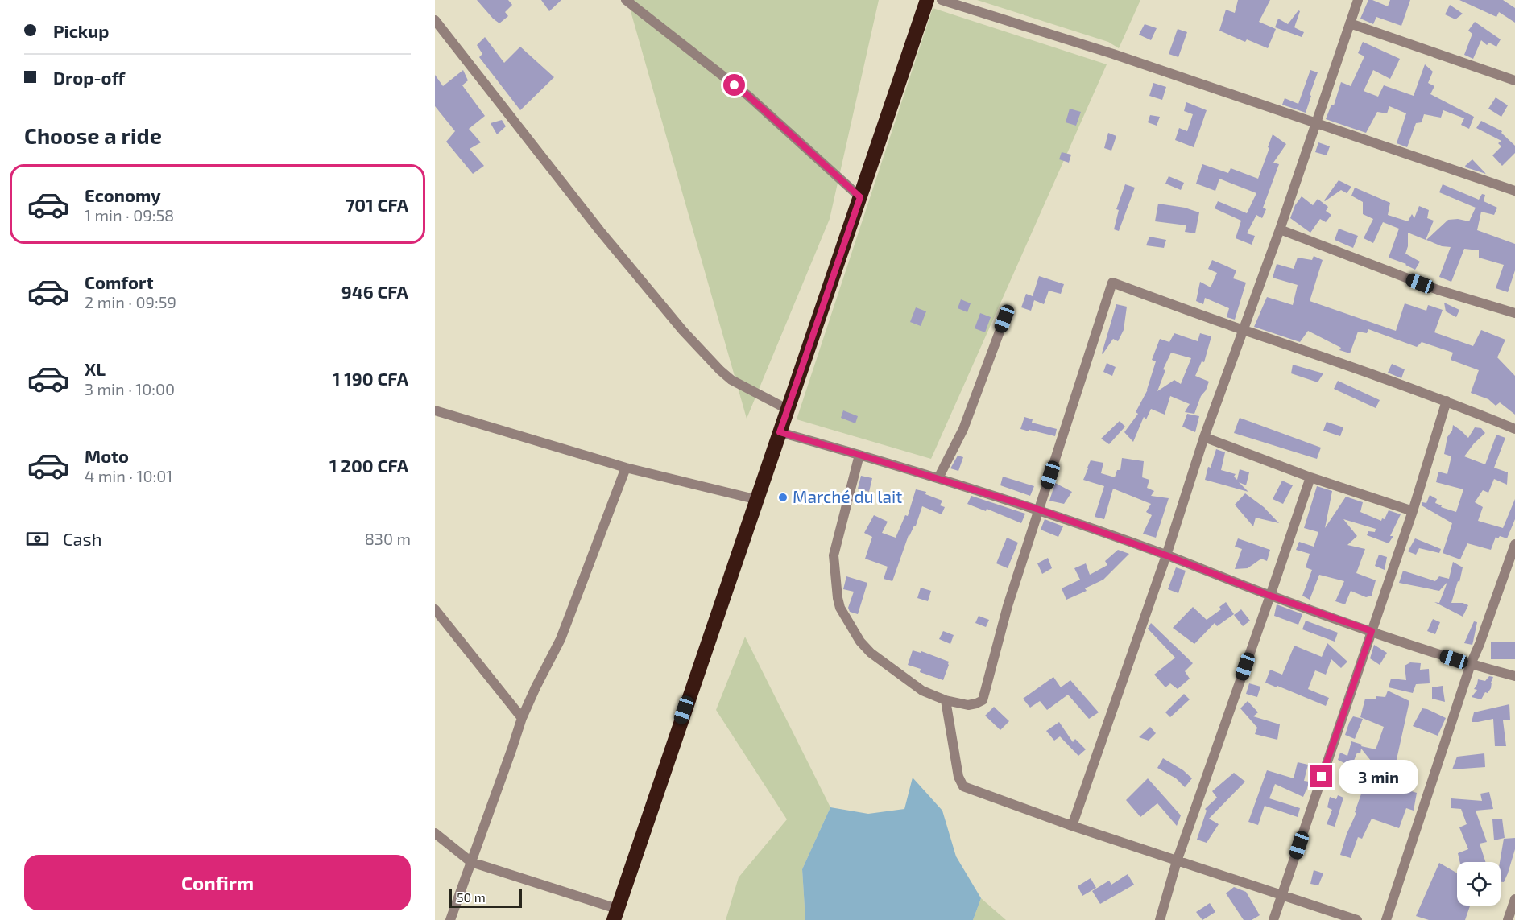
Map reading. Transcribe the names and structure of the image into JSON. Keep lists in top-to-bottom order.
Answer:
{
  "places": ["Marché du lait"],
  "scale_bar": "50 m",
  "page": {
    "banner": ["Pickup", "Drop-off"],
    "heading": "Choose a ride",
    "list": [
      {
        "name": "Economy",
        "note": "1 min · 09:58",
        "value": "701 CFA"
      },
      {
        "name": "Comfort",
        "note": "2 min · 09:59",
        "value": "946 CFA"
      },
      {
        "name": "XL",
        "note": "3 min · 10:00",
        "value": "1 190 CFA"
      },
      {
        "name": "Moto",
        "note": "4 min · 10:01",
        "value": "1 200 CFA"
      }
    ],
    "pay": ["Cash", "830 m"],
    "bubble": "3 min",
    "buttons": "Confirm",
    "scale": "50 m"
  }
}
